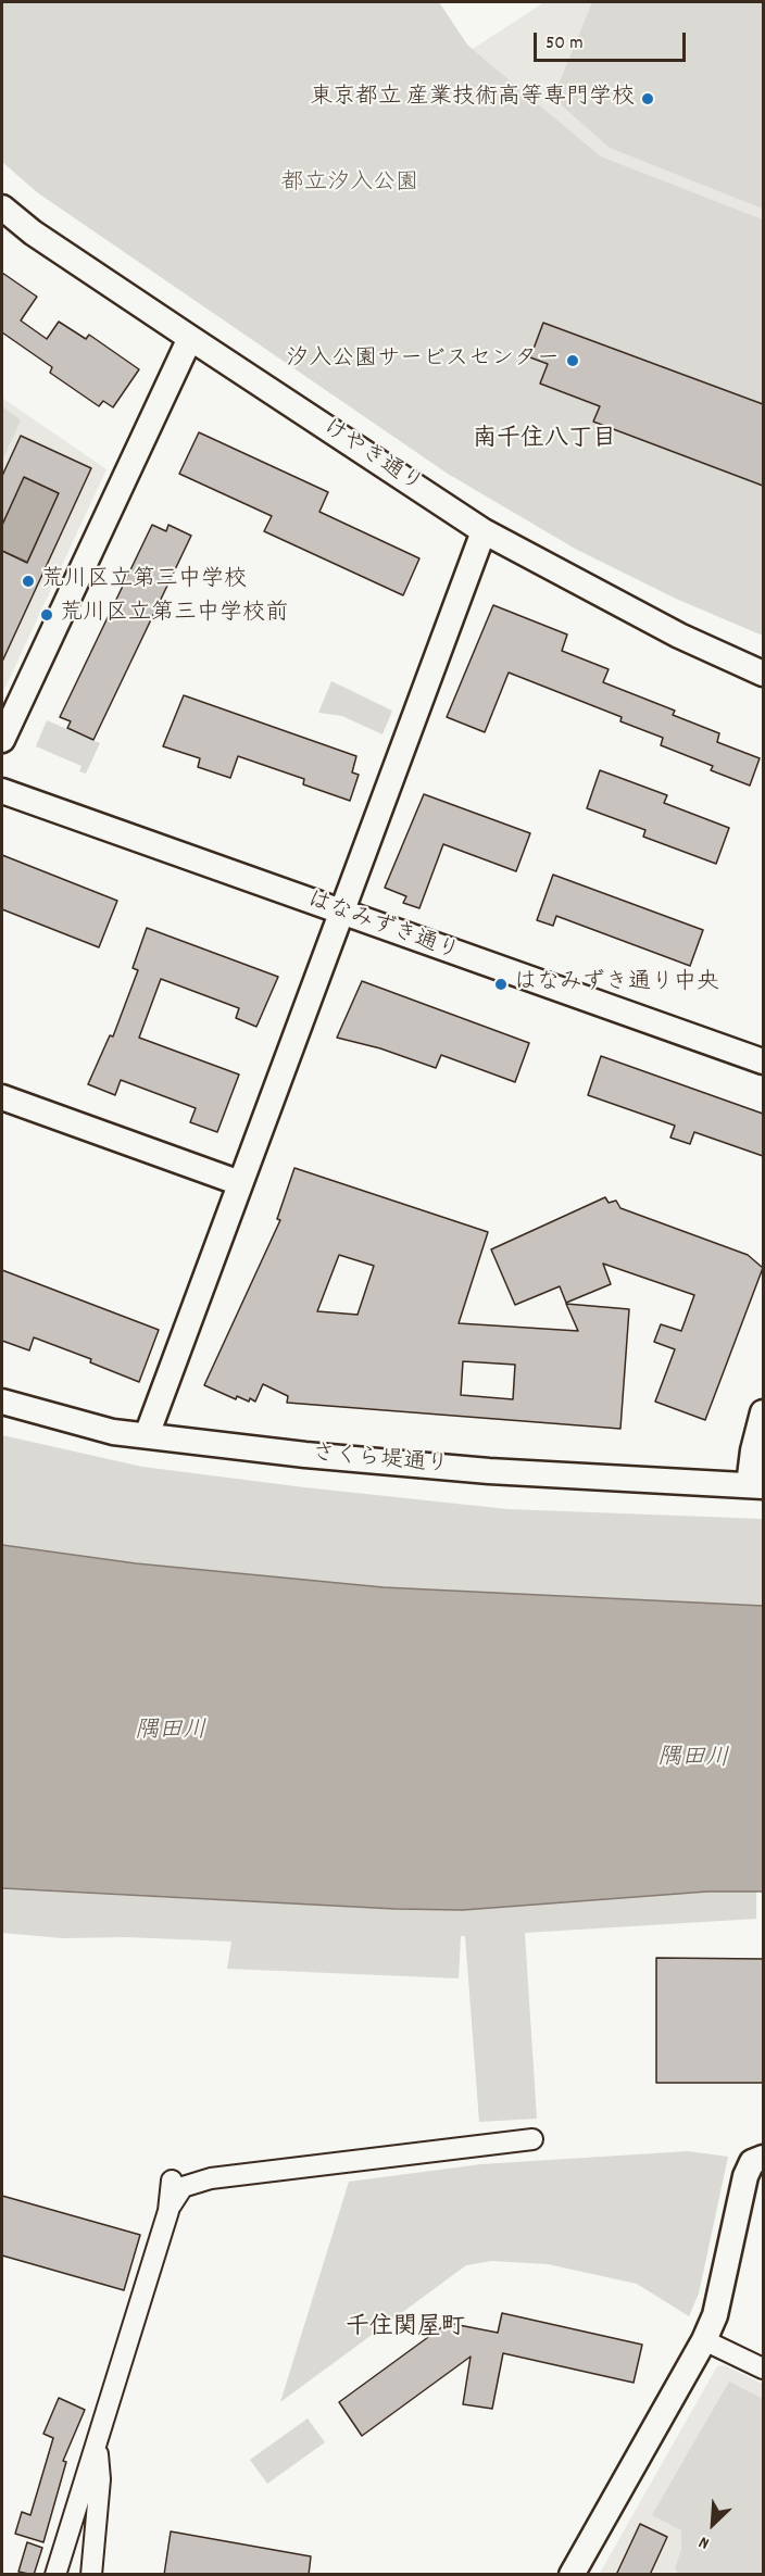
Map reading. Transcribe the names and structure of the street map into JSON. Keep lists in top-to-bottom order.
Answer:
{
  "streets": {
    "street": ["けやき通り", "はなみずき通り", "さくら堤通り"]
  },
  "districts": ["南千住八丁目", "千住関屋町"],
  "water": ["隅田川"],
  "parks": ["都立汐入公園"],
  "places": [
    "東京都立 産業技術高等専門学校",
    "汐入公園サービスセンター",
    "荒川区立第三中学校",
    "荒川区立第三中学校前",
    "はなみずき通り中央"
  ],
  "scale_bar": "50 m",
  "north": "bottom left"
}
